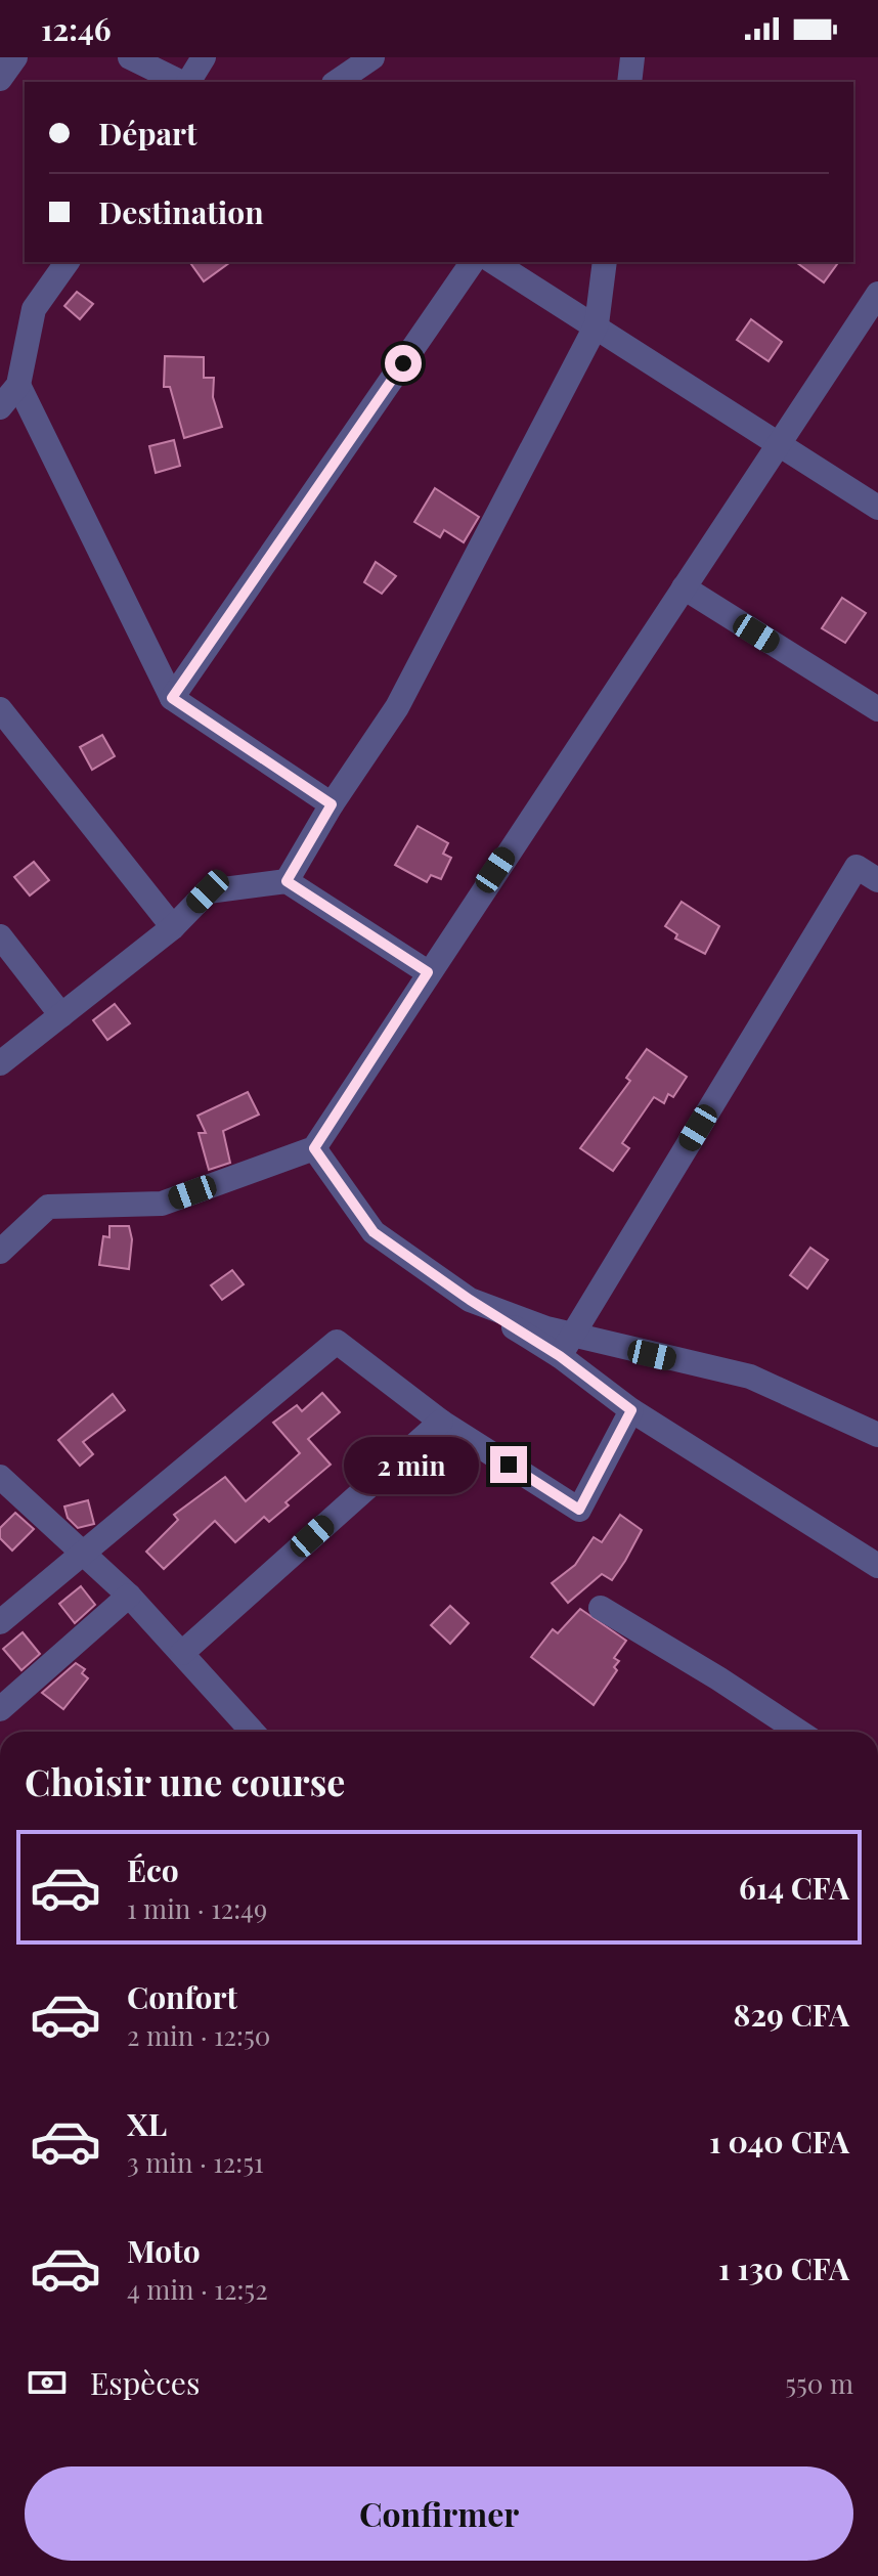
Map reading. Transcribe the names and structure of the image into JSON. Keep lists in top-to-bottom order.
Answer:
{
  "page": {
    "status": "12:46",
    "banner": ["Départ", "Destination"],
    "bubble": "2 min",
    "heading": "Choisir une course",
    "list": [
      {
        "name": "Éco",
        "note": "1 min · 12:49",
        "value": "614 CFA"
      },
      {
        "name": "Confort",
        "note": "2 min · 12:50",
        "value": "829 CFA"
      },
      {
        "name": "XL",
        "note": "3 min · 12:51",
        "value": "1 040 CFA"
      },
      {
        "name": "Moto",
        "note": "4 min · 12:52",
        "value": "1 130 CFA"
      }
    ],
    "pay": ["Espèces", "550 m"],
    "buttons": "Confirmer"
  }
}
